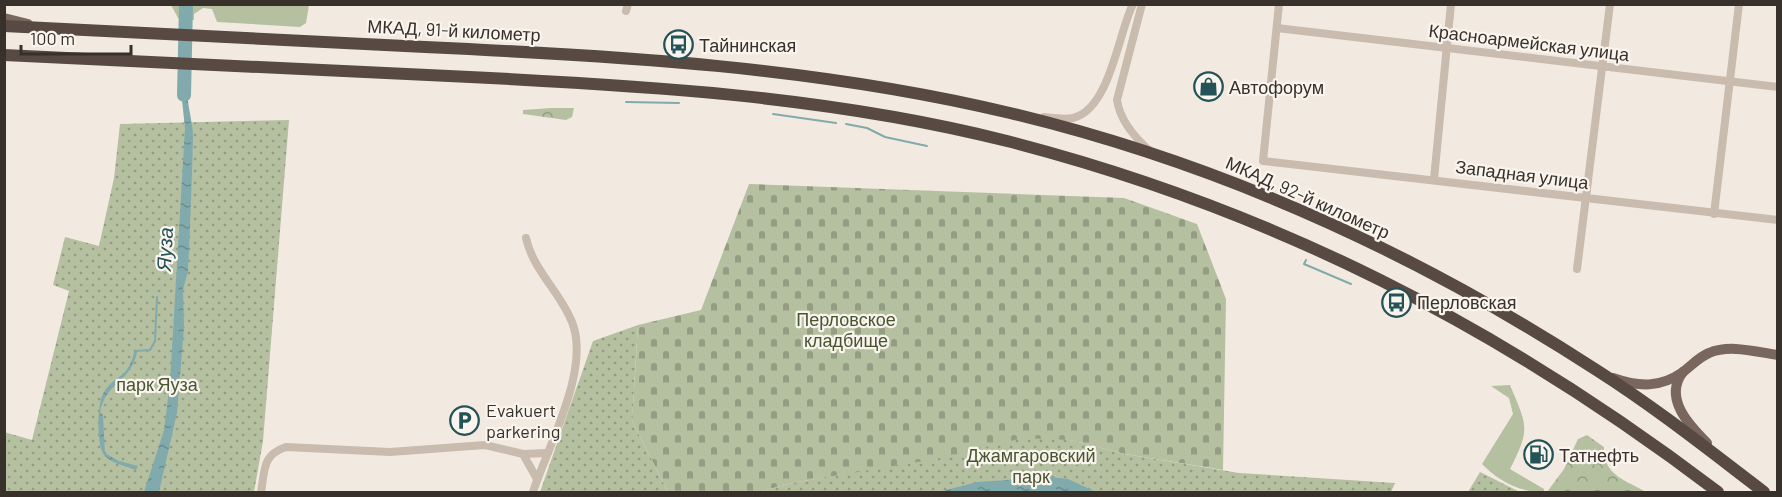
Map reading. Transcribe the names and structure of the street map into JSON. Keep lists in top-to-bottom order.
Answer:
{
  "streets": {
    "highway": ["МКАД, 91-й километр", "МКАД, 92-й километр"],
    "street": ["Красноармейская улица", "Западная улица"]
  },
  "crossings": [
    ["МКАД, 91-й километр", "МКАД, 92-й километр"],
    ["Красноармейская улица", "Западная улица"]
  ],
  "water": ["Яуза"],
  "parks": ["Перловское кладбище", "парк Яуза", "Джамгаровский парк"],
  "places": {
    "bus stop": ["Тайнинская", "Перловская"],
    "shop": ["Автофорум"],
    "parking": ["Evakuert parkering"],
    "fuel station": ["Татнефть"]
  },
  "scale_bar": "100 m"
}
